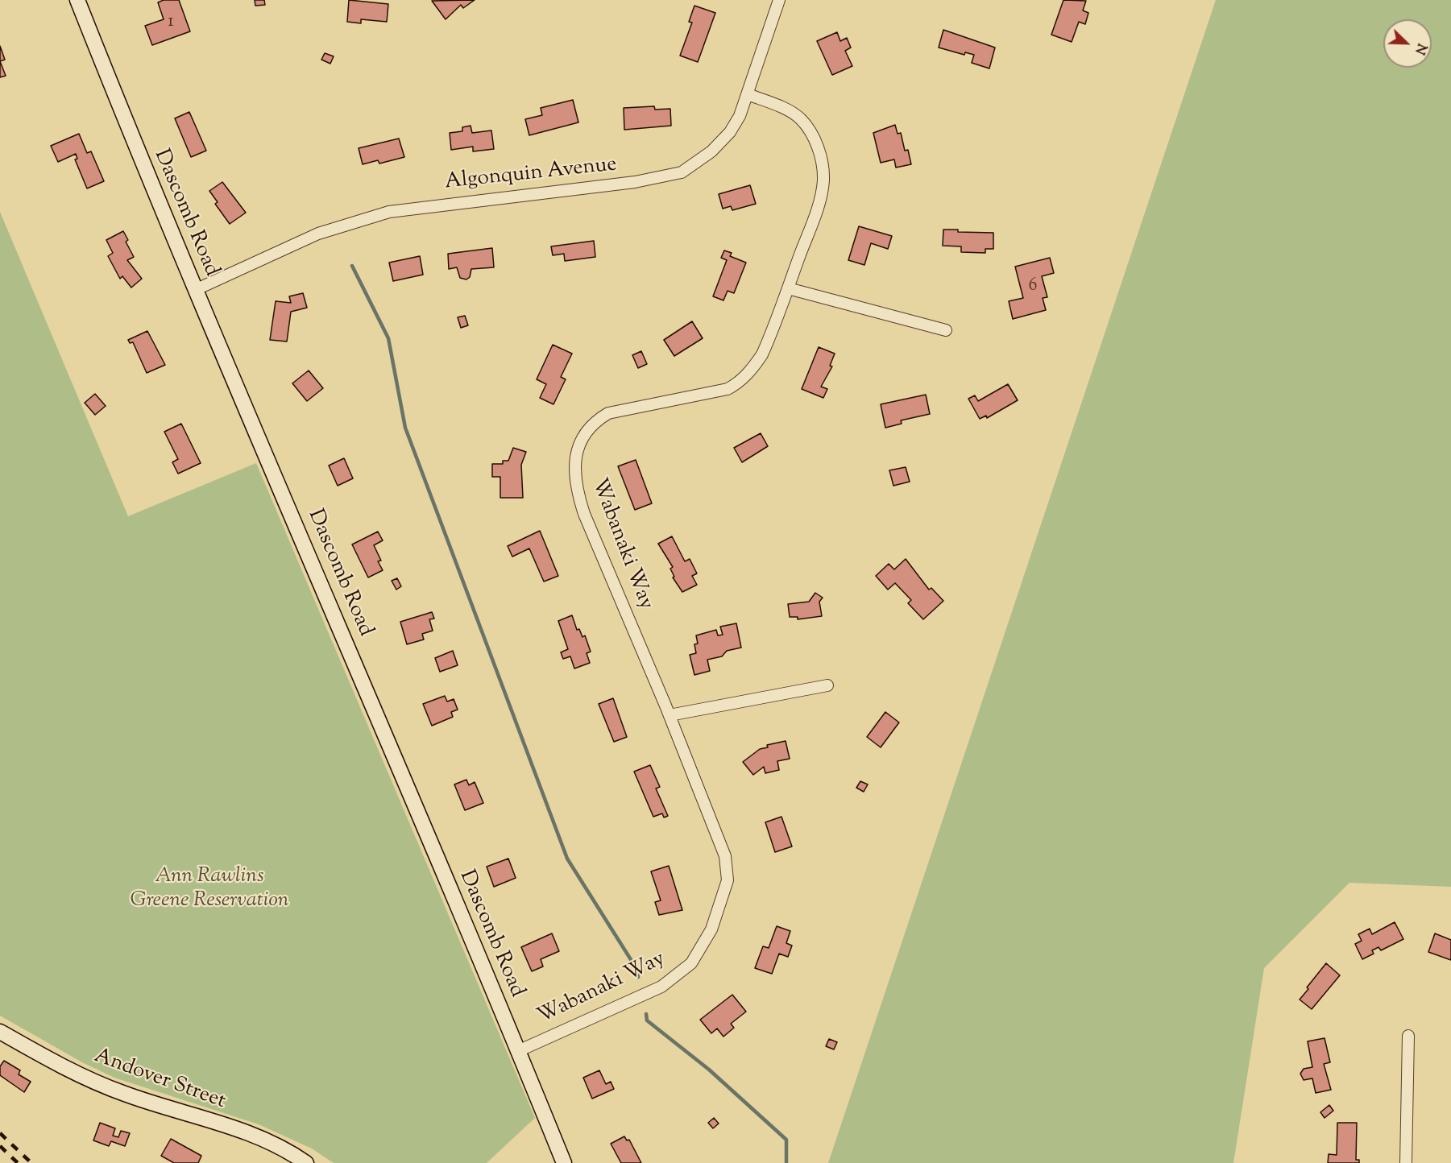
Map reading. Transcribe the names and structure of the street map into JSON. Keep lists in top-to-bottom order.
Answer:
{
  "streets": {
    "main road": ["Dascomb Road", "Andover Street"],
    "street": ["Algonquin Avenue", "Wabanaki Way"]
  },
  "crossings": [
    ["Algonquin Avenue", "Dascomb Road"],
    ["Algonquin Avenue", "Wabanaki Way"],
    ["Dascomb Road", "Wabanaki Way"]
  ],
  "parks": ["Ann Rawlins Greene Reservation"],
  "house_numbers": ["1", "6"],
  "north": "bottom right"
}
